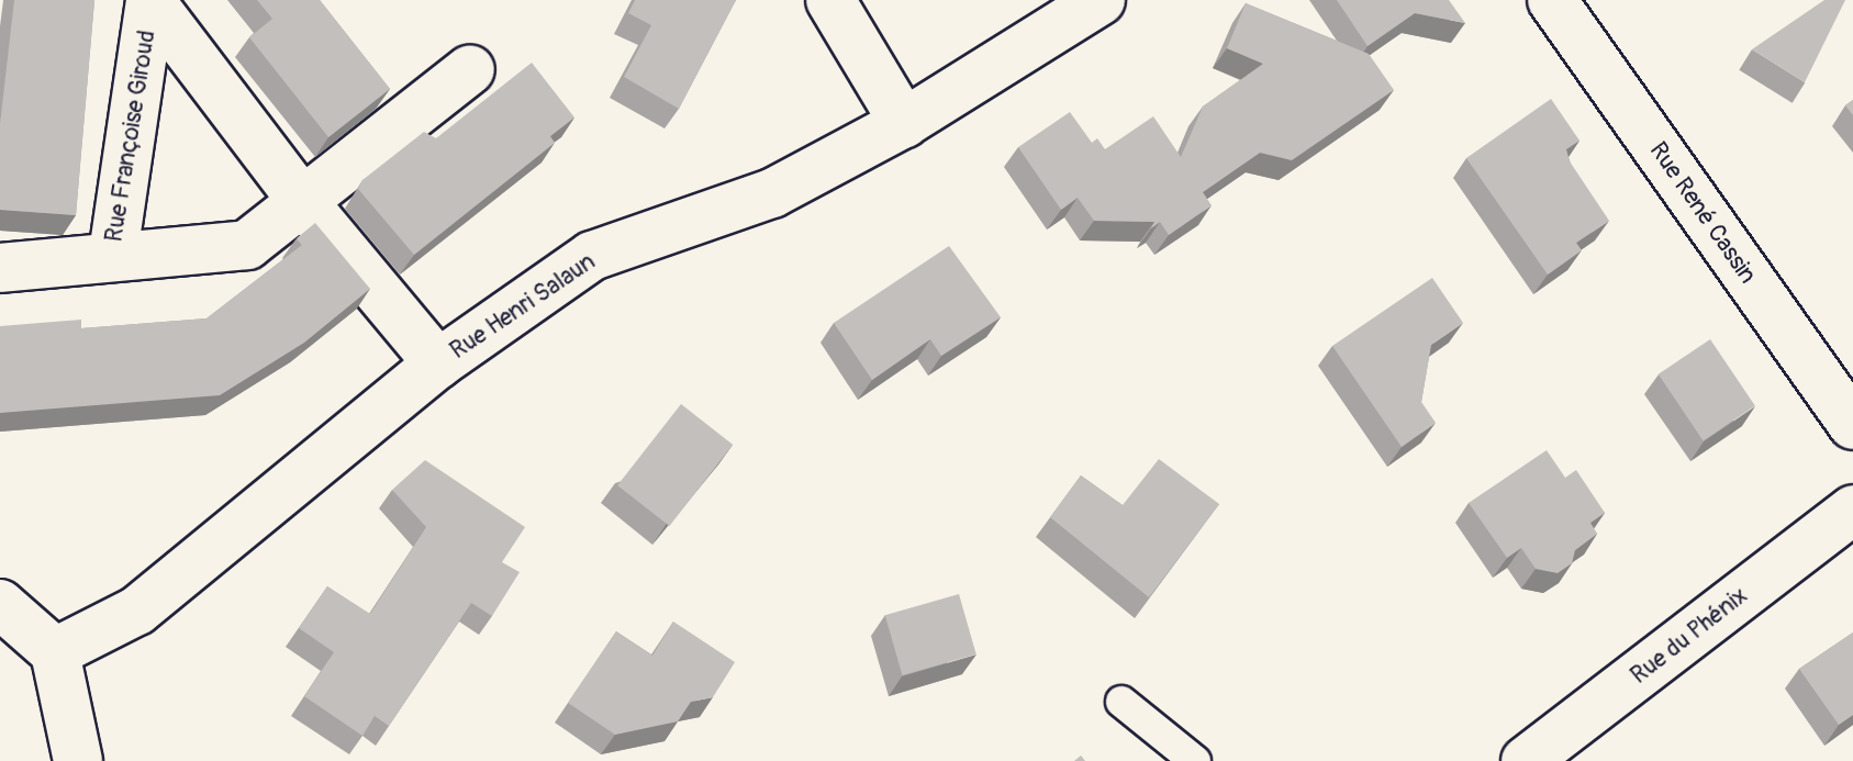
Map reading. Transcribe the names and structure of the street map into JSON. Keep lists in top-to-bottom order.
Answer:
{
  "streets": {
    "street": [
      "Rue Françoise Giroud",
      "Rue René Cassin",
      "Rue Henri Salaun",
      "Rue du Phénix"
    ]
  },
  "crossings": [
    ["Rue Françoise Giroud", "Rue Henri Salaun"]
  ]
}
